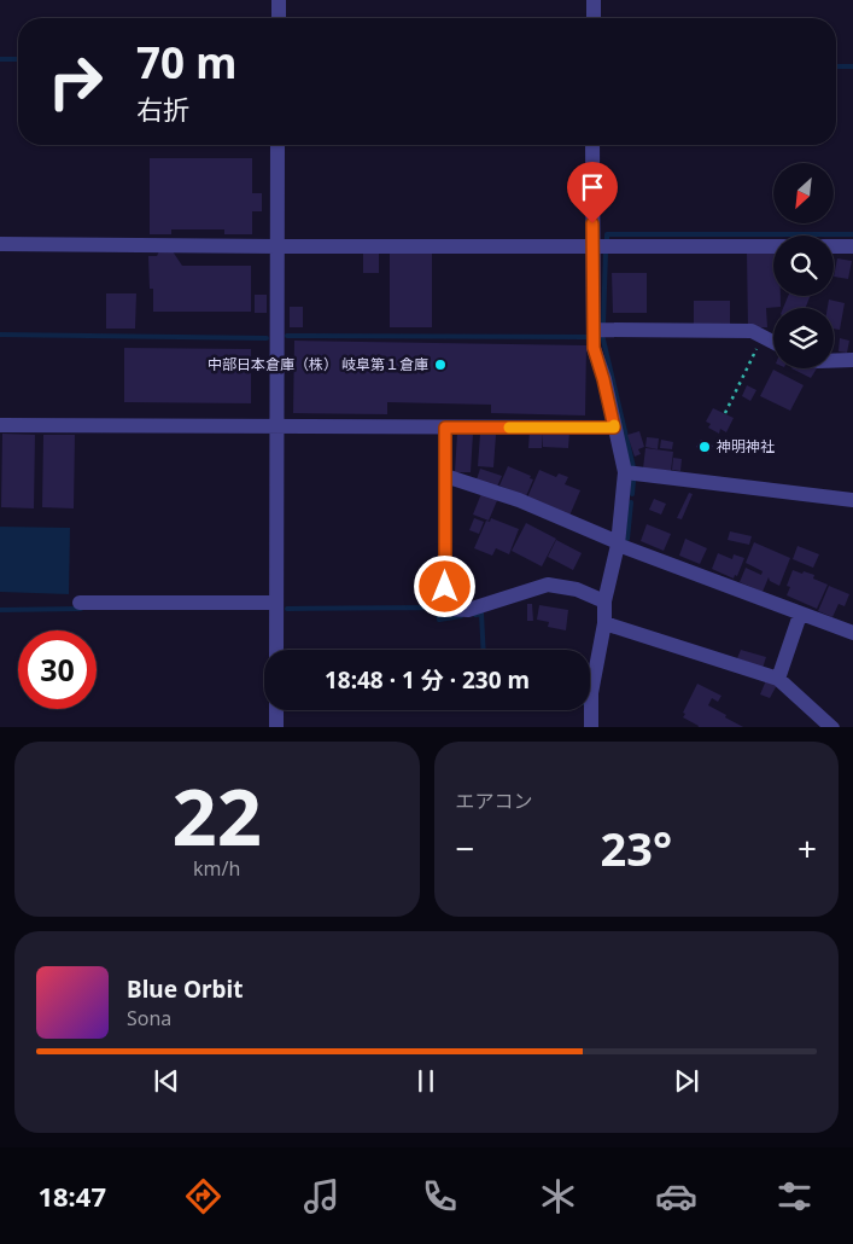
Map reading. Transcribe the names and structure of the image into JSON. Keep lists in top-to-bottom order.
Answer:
{
  "places": ["中部日本倉庫（株） 岐阜第１倉庫", "神明神社"],
  "north": "bottom left",
  "page": {
    "turn": ["70 m", "右折"],
    "limit": "30",
    "trip": "18:48 · 1 分 · 230 m",
    "tile": [
      ["22", "km/h"],
      "エアコン"
    ],
    "heat": ["−", "23°", "+"],
    "song": ["Blue Orbit", "Sona"],
    "tabs": "18:47"
  }
}
